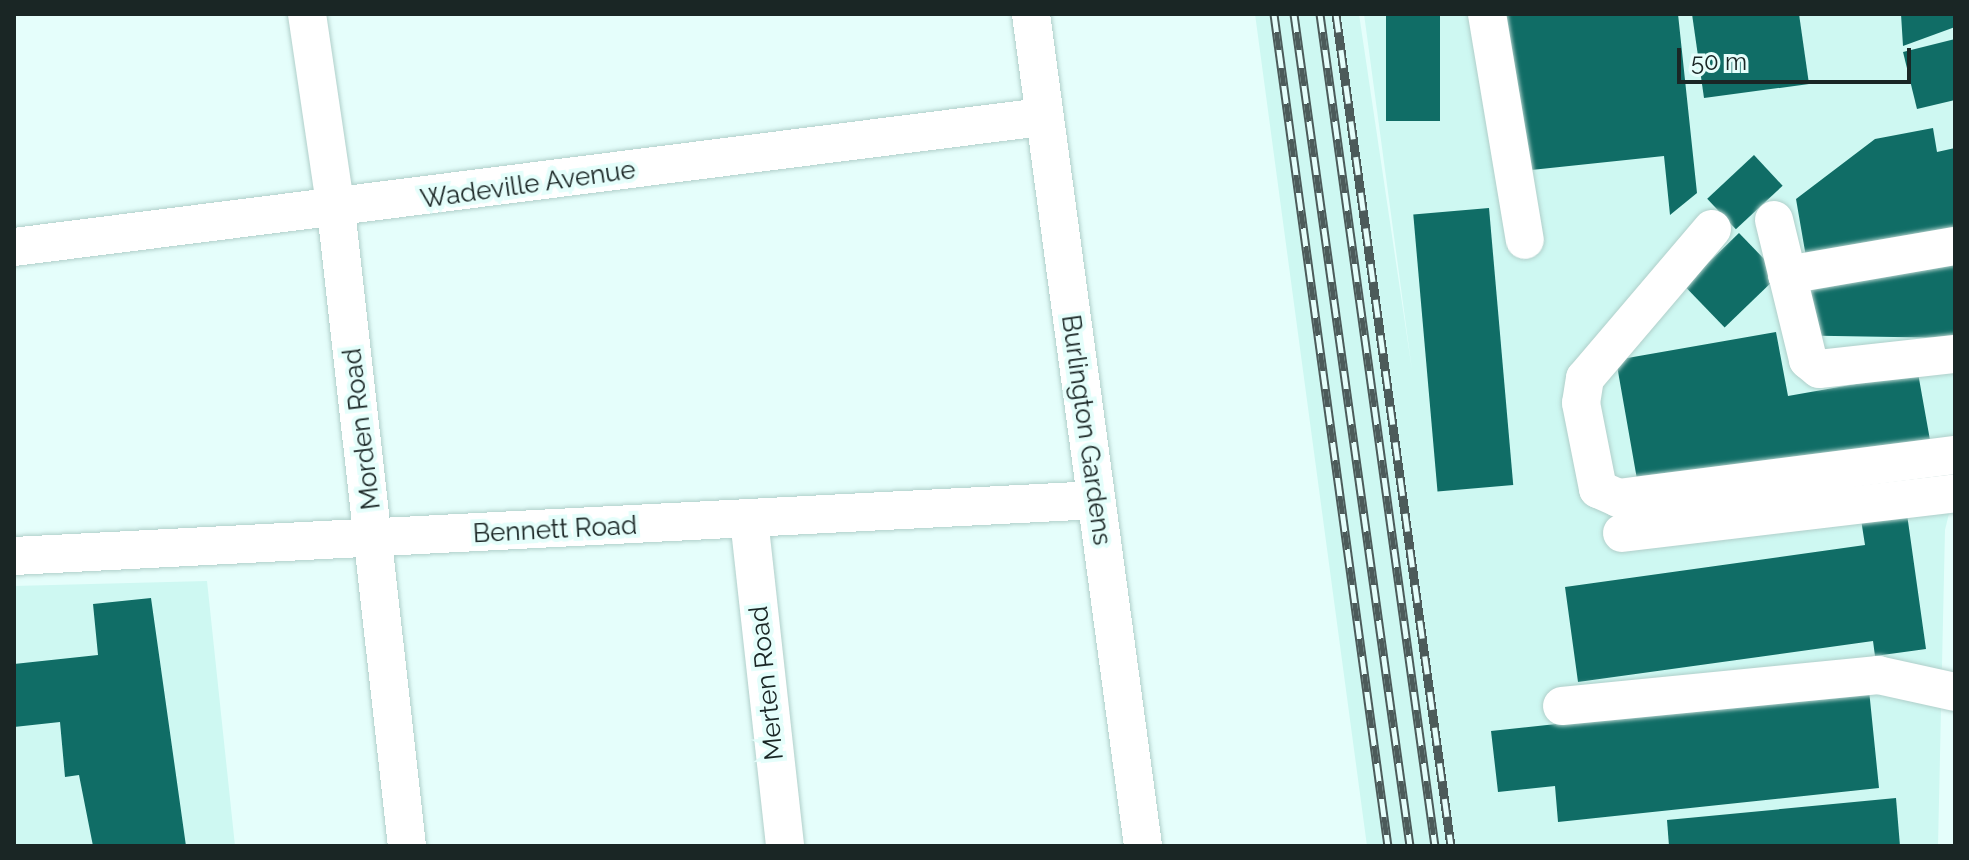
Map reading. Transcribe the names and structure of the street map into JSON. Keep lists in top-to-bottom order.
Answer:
{
  "streets": {
    "street": [
      "Wadeville Avenue",
      "Morden Road",
      "Burlington Gardens",
      "Bennett Road",
      "Merten Road"
    ]
  },
  "crossings": [
    ["Wadeville Avenue", "Morden Road"],
    ["Wadeville Avenue", "Burlington Gardens"],
    ["Morden Road", "Bennett Road"],
    ["Burlington Gardens", "Bennett Road"],
    ["Bennett Road", "Merten Road"]
  ],
  "scale_bar": "50 m"
}
